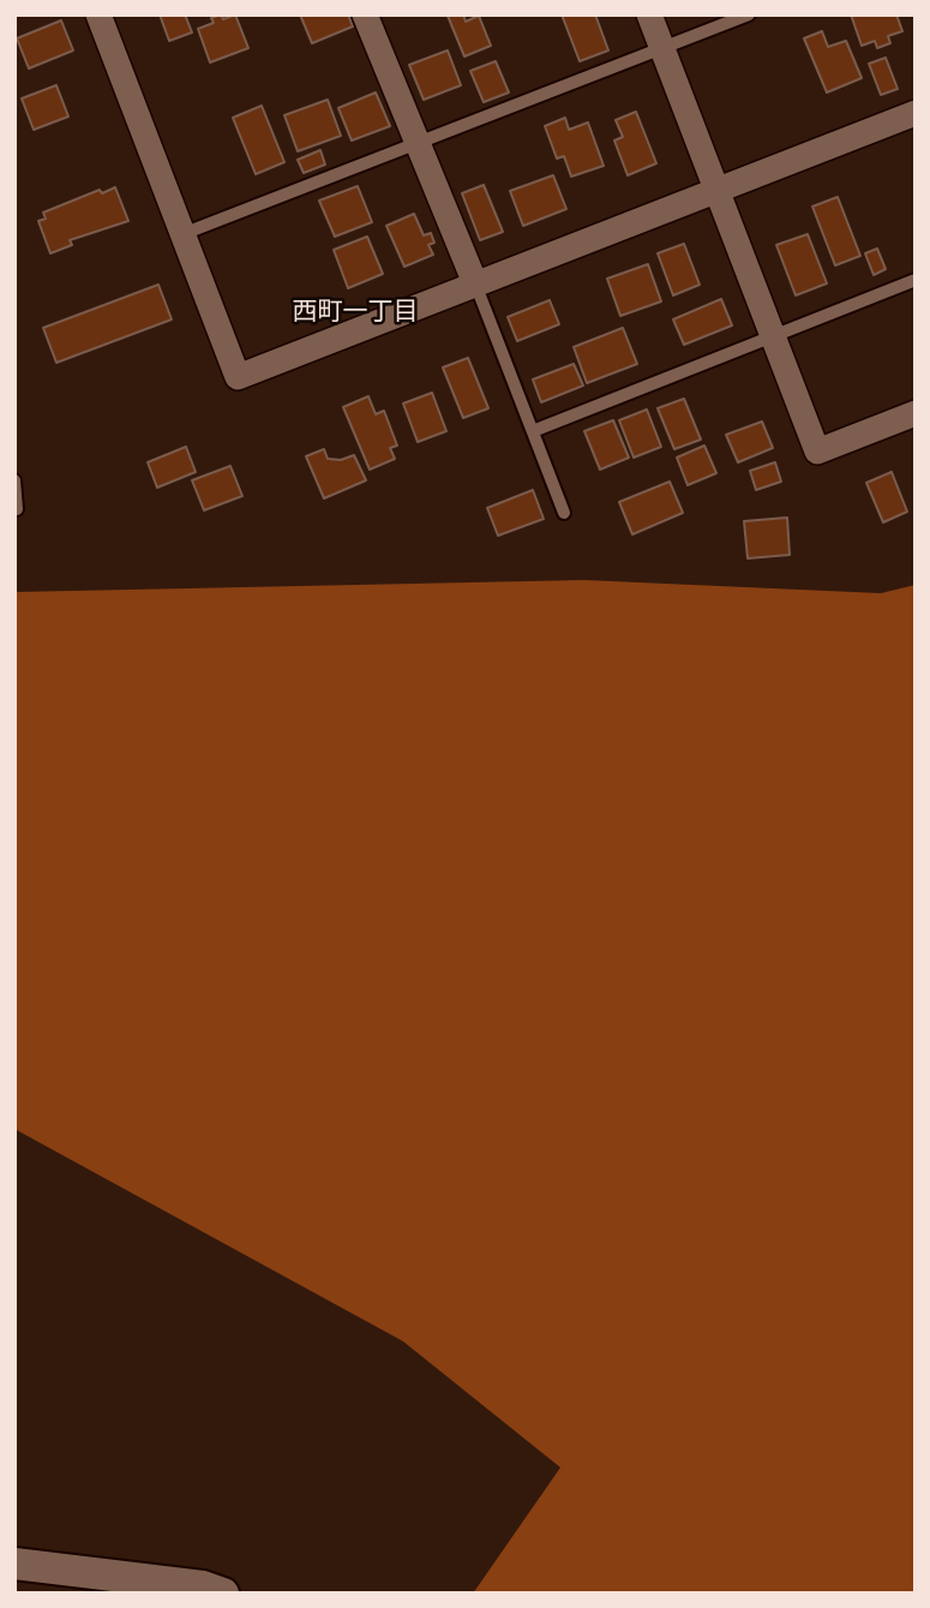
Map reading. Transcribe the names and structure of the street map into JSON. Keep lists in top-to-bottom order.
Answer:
{
  "districts": ["西町一丁目"]
}
